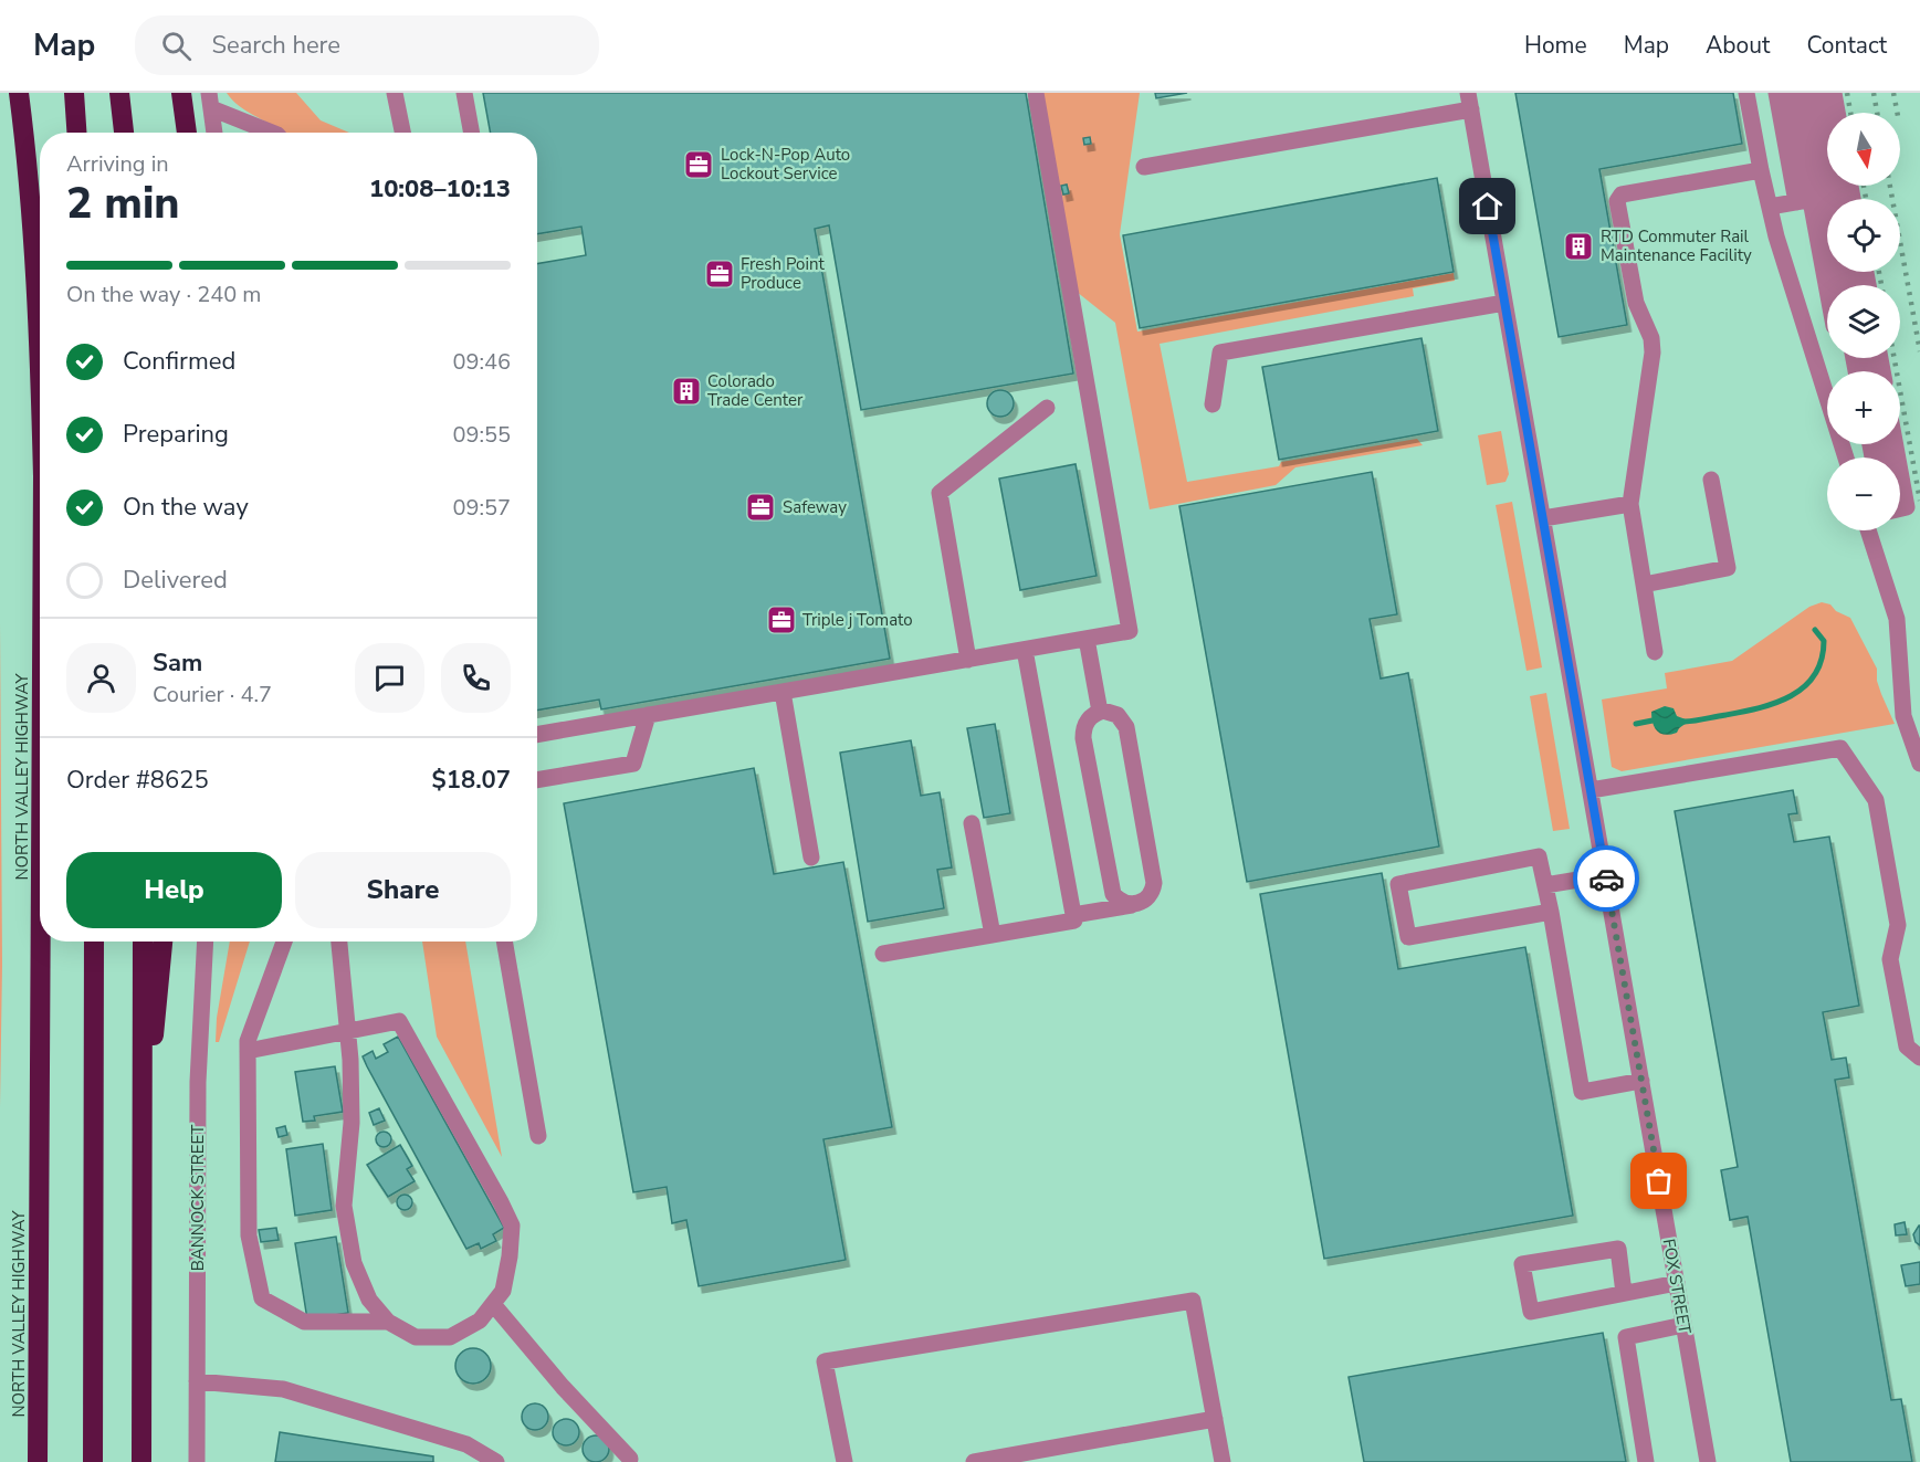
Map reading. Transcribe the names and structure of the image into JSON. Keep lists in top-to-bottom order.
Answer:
{
  "streets": {
    "highway": ["NORTH VALLEY HIGHWAY"],
    "street": ["BANNOCK STREET", "FOX STREET"]
  },
  "places": {
    "office": [
      "Lock-N-Pop Auto Lockout Service",
      "Fresh Point Produce",
      "Safeway",
      "Triple j Tomato"
    ],
    "building": ["RTD Commuter Rail Maintenance Facility", "Colorado Trade Center"]
  },
  "north": "bottom",
  "page": {
    "header": "Map",
    "search": "Search here",
    "nav": [
      "Home",
      "Map",
      "About",
      "Contact"
    ],
    "map_buttons": ["+", "−"],
    "heading": ["2 min", "Arriving in", "10:08–10:13"],
    "panel": [
      "Sam",
      "Courier · 4.7",
      "Order #8625",
      "$18.07"
    ],
    "bar": "On the way · 240 m",
    "list": [
      ["Confirmed", "09:46"],
      ["Preparing", "09:55"],
      ["On the way", "09:57"],
      "Delivered"
    ],
    "buttons": ["Help", "Share"]
  }
}
